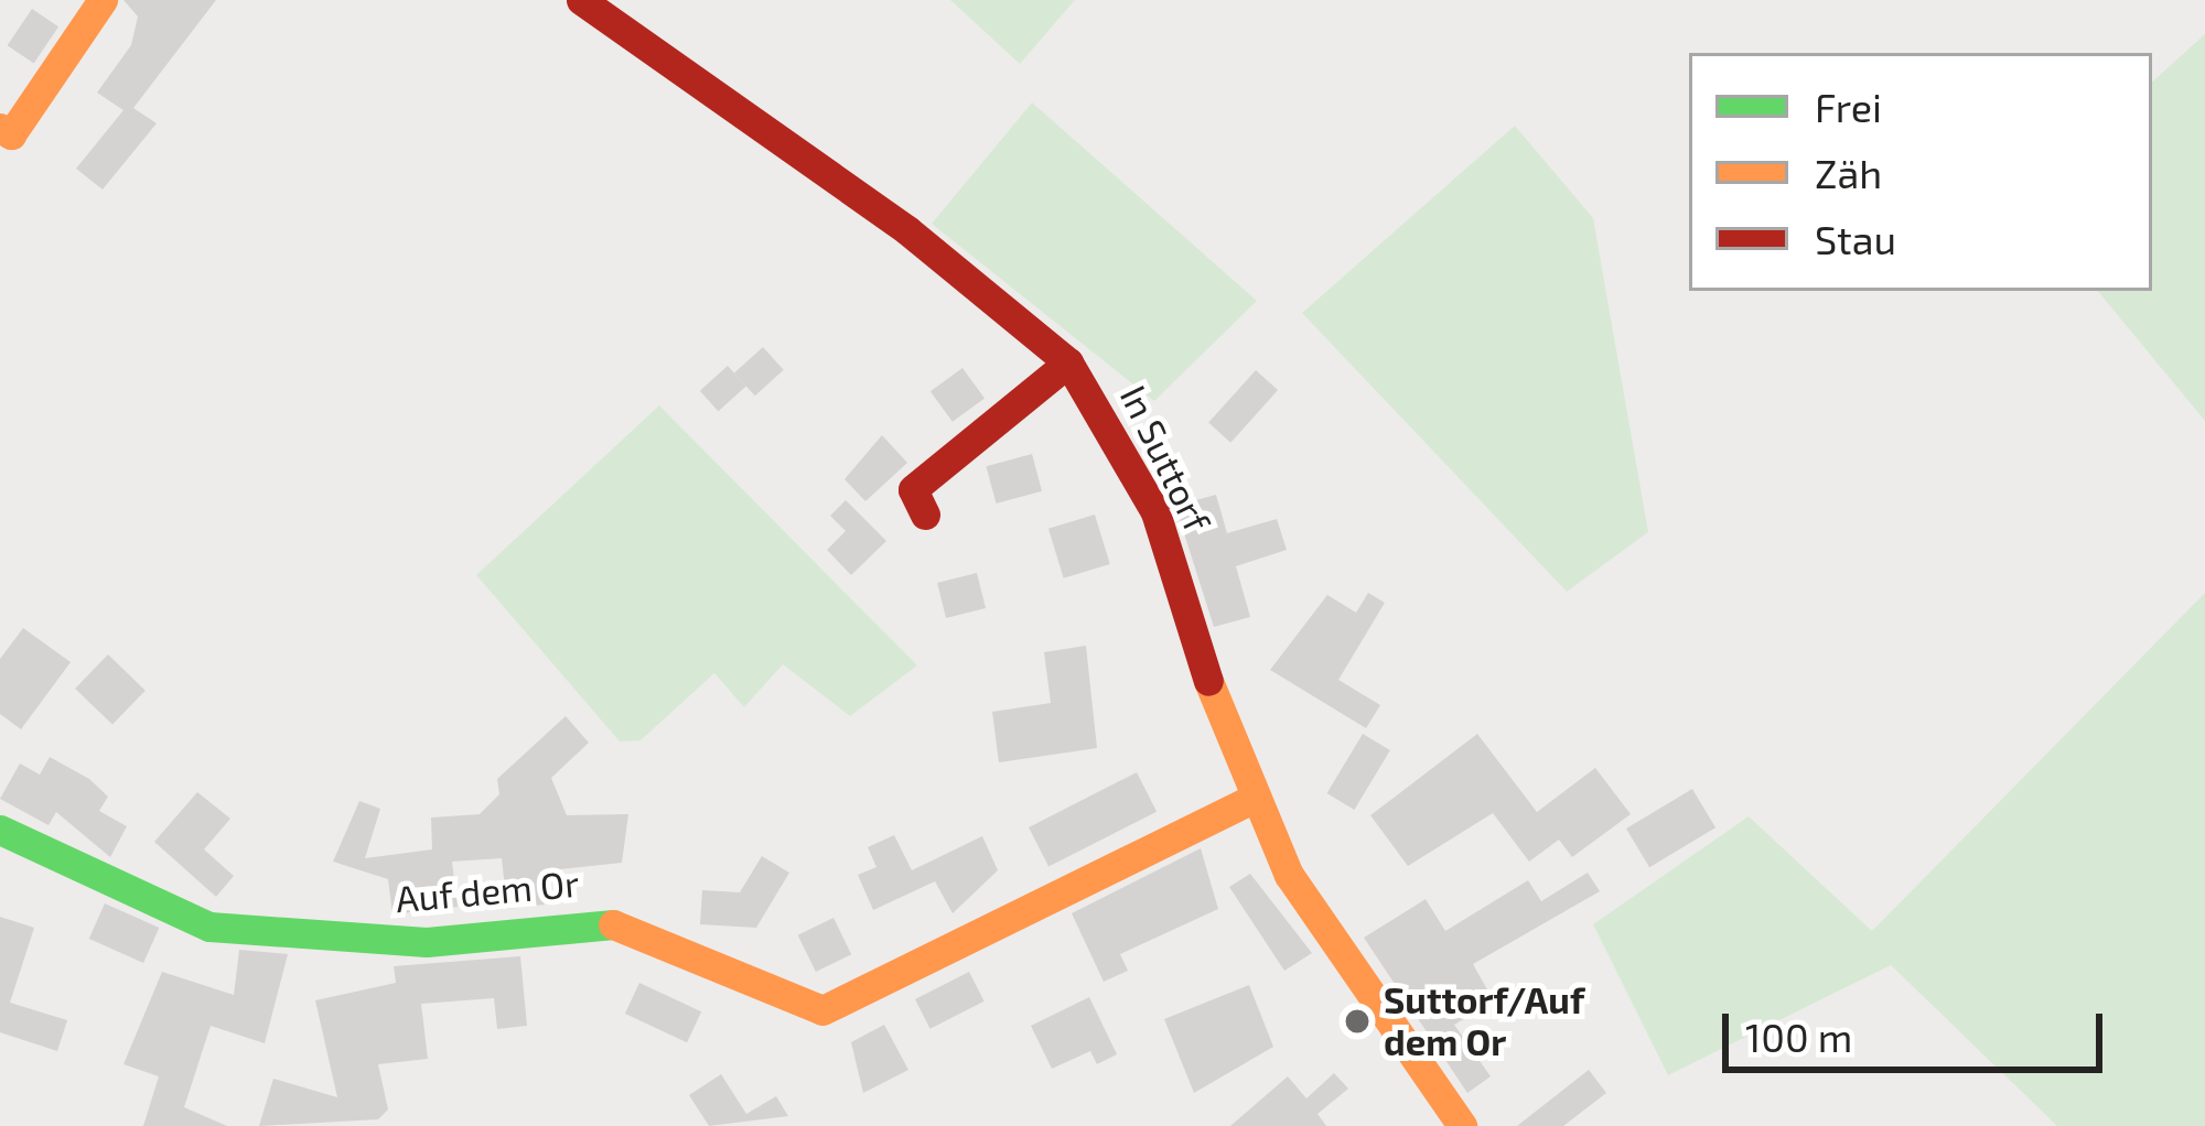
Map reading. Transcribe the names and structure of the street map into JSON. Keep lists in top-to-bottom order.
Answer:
{
  "streets": {
    "street": ["In Suttorf", "Auf dem Or"]
  },
  "crossings": [
    ["In Suttorf", "Auf dem Or"]
  ],
  "places": ["Suttorf/Auf dem Or"],
  "legend": ["Frei", "Zäh", "Stau"],
  "scale_bar": "100 m"
}
